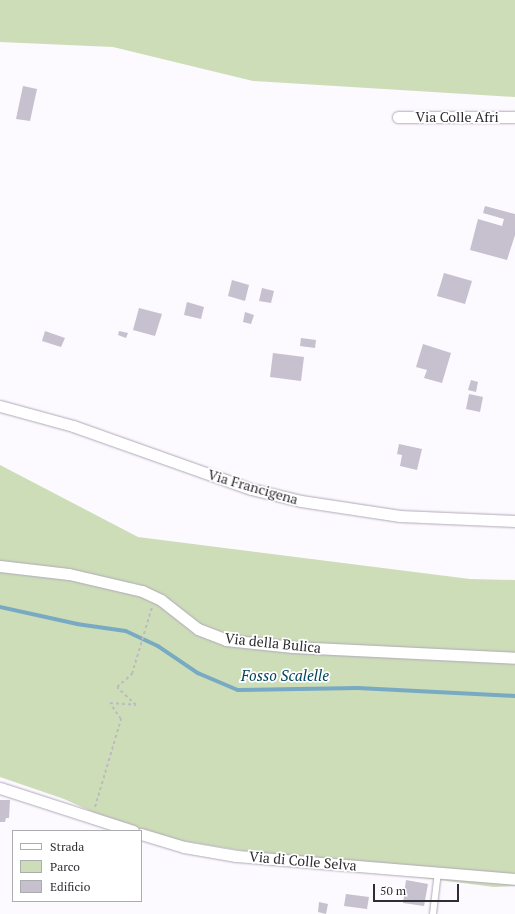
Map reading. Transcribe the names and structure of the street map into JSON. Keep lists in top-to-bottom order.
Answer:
{
  "streets": {
    "street": [
      "Via Colle Afri",
      "Via Francigena",
      "Via della Bulica",
      "Via di Colle Selva"
    ]
  },
  "water": ["Fosso Scalelle"],
  "legend": ["Strada", "Parco", "Edificio"],
  "scale_bar": "50 m"
}
